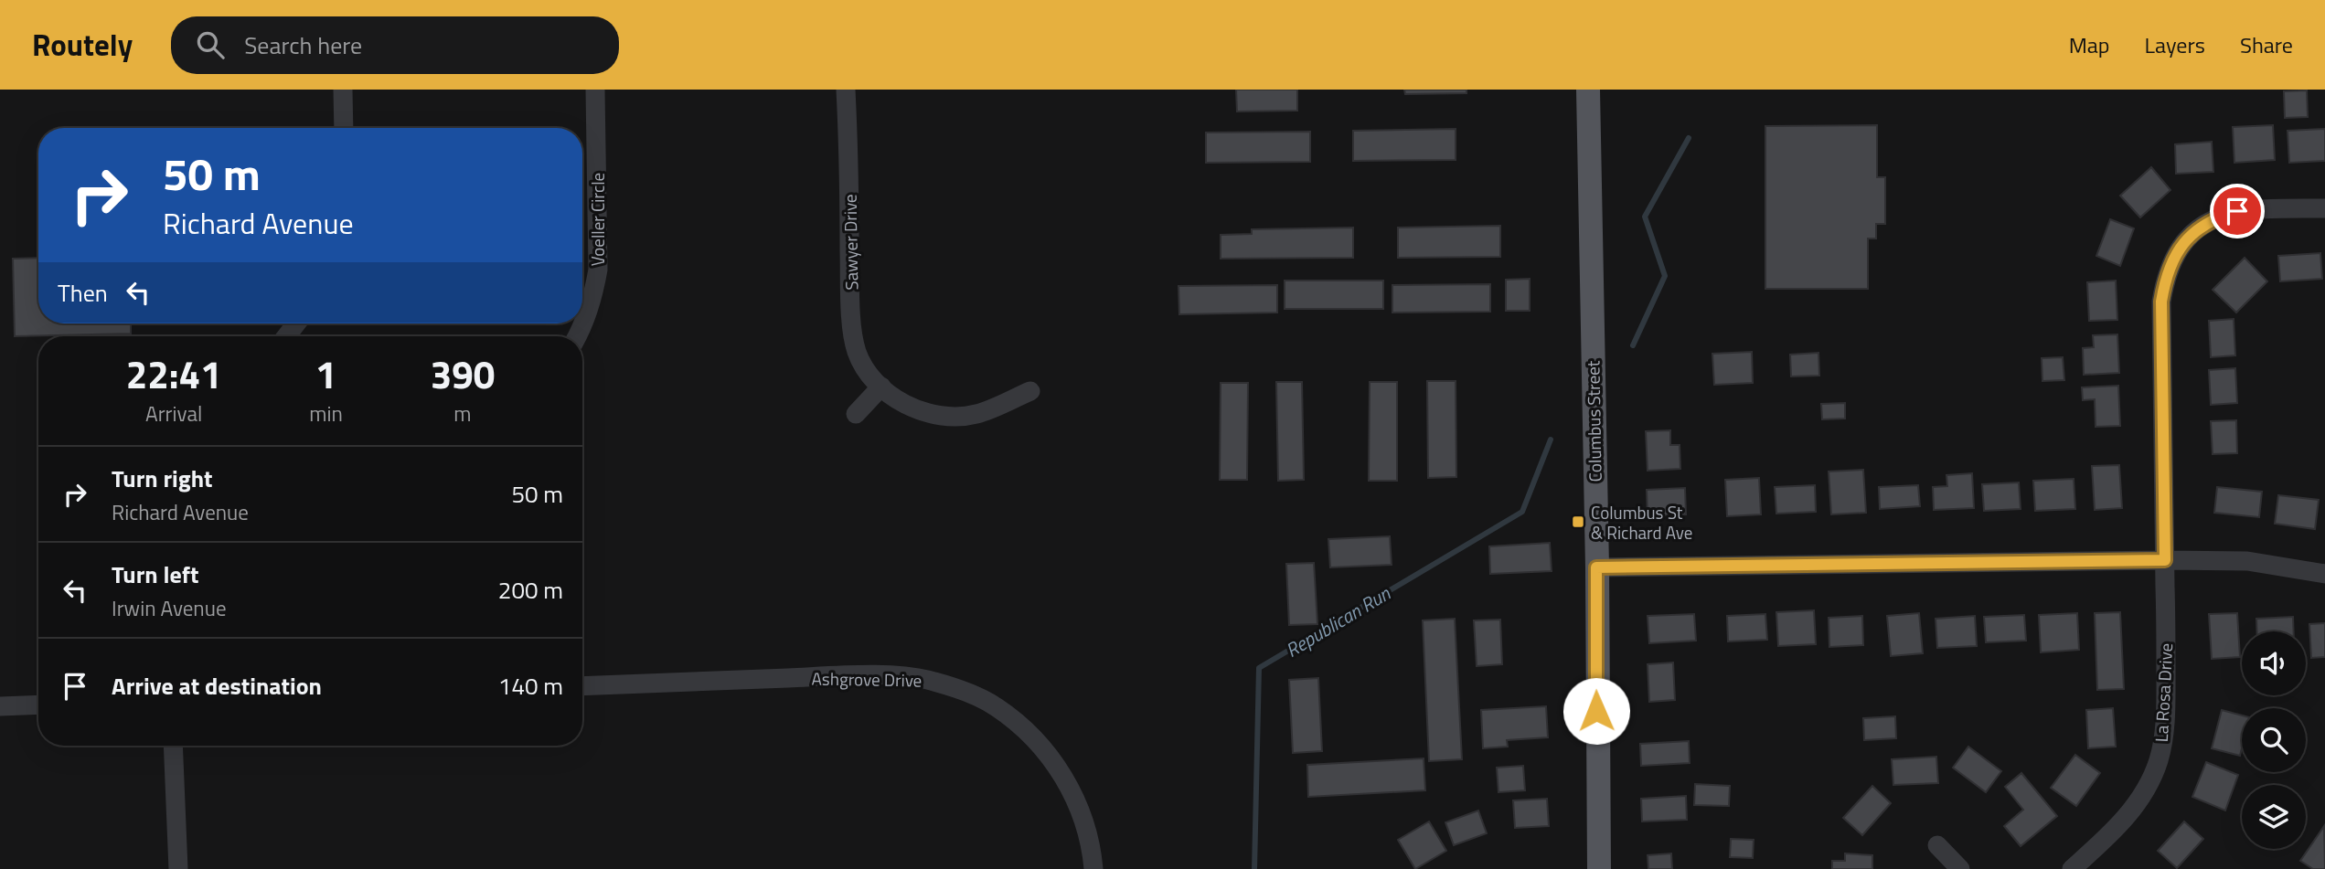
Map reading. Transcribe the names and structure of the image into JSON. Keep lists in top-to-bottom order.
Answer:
{
  "streets": {
    "main road": ["Columbus Street"],
    "street": [
      "Voeller Circle",
      "Sawyer Drive",
      "Ashgrove Drive",
      "La Rosa Drive"
    ]
  },
  "water": ["Republican Run"],
  "places": {
    "transit": ["Columbus St & Richard Ave"]
  },
  "page": {
    "header": "Routely",
    "search": "Search here",
    "nav": ["Map", "Layers", "Share"],
    "turn": ["50 m", "Richard Avenue"],
    "then": "Then",
    "eta": [
      "22:41",
      "Arrival",
      "1",
      "min",
      "390",
      "m"
    ],
    "list": [
      {
        "name": "Turn right",
        "note": "Richard Avenue",
        "value": "50 m"
      },
      {
        "name": "Turn left",
        "note": "Irwin Avenue",
        "value": "200 m"
      },
      {
        "name": "Arrive at destination",
        "value": "140 m"
      }
    ]
  }
}
